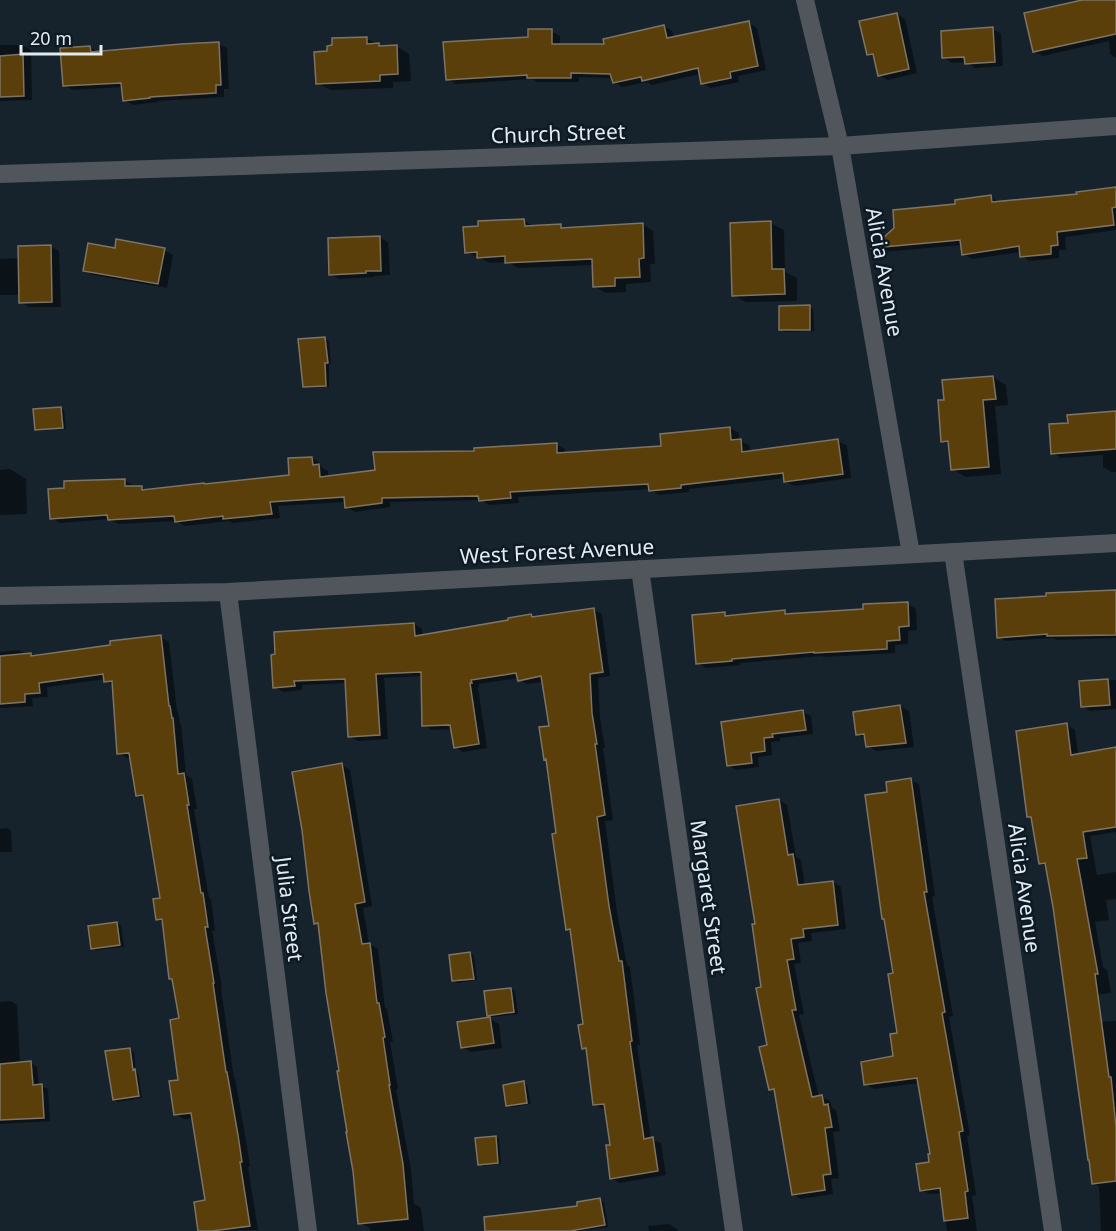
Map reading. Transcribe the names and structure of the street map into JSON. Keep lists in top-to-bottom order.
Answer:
{
  "streets": {
    "street": [
      "Church Street",
      "Alicia Avenue",
      "West Forest Avenue",
      "Margaret Street",
      "Julia Street"
    ]
  },
  "crossings": [
    ["Church Street", "Alicia Avenue"],
    ["Alicia Avenue", "West Forest Avenue"],
    ["West Forest Avenue", "Margaret Street"],
    ["West Forest Avenue", "Julia Street"]
  ],
  "scale_bar": "20 m"
}
